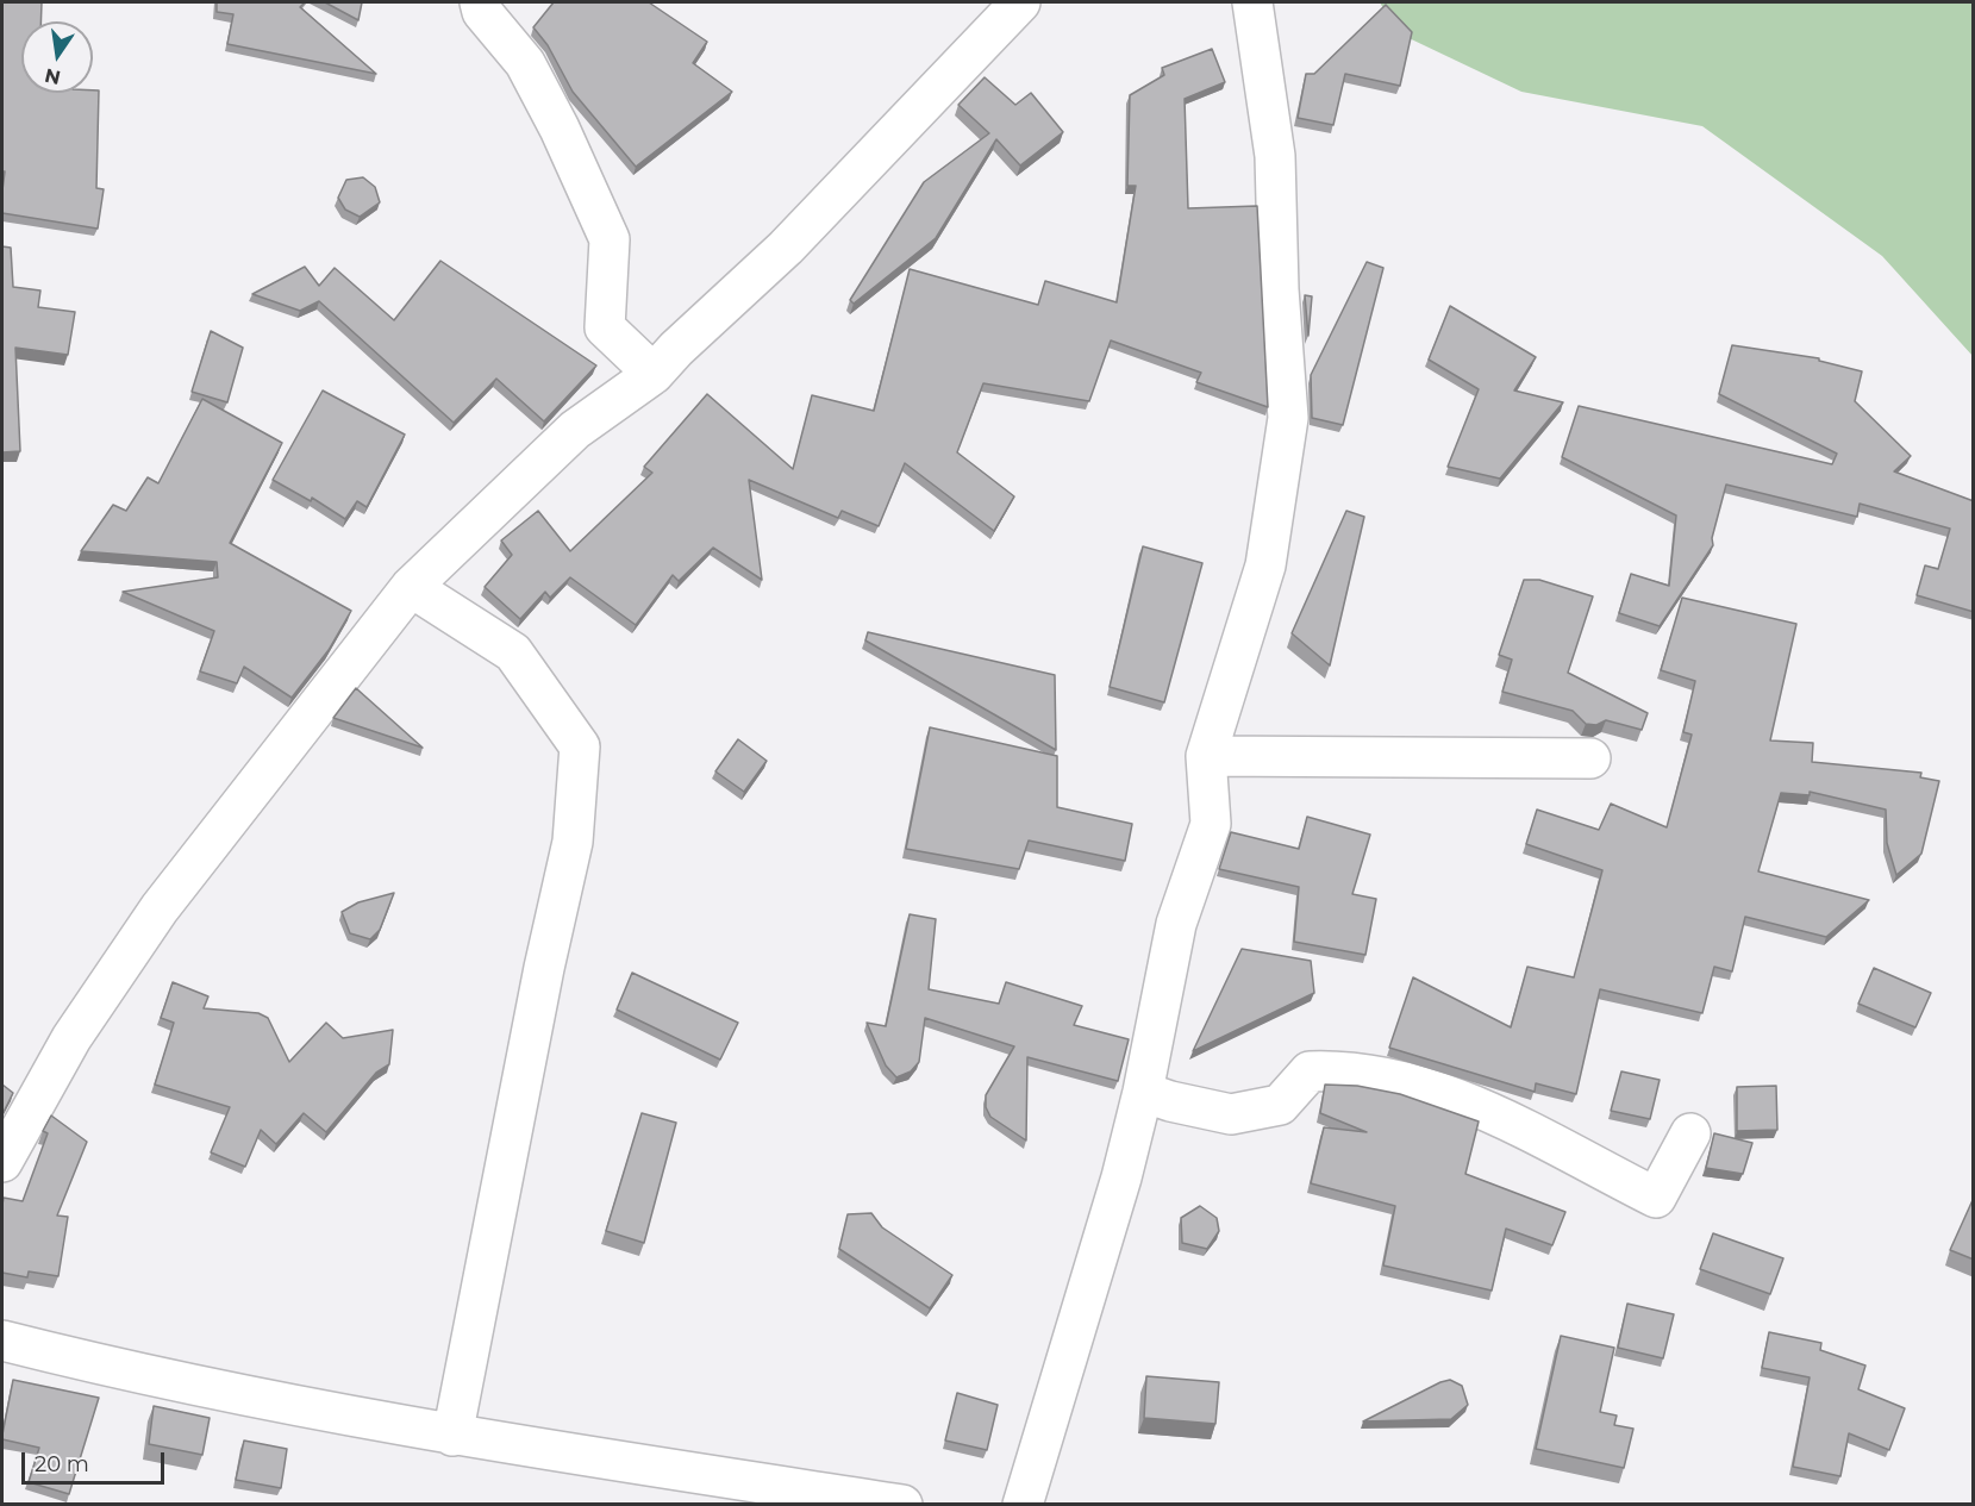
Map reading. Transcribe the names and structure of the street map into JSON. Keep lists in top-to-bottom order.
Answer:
{
  "scale_bar": "20 m",
  "north": "bottom"
}
